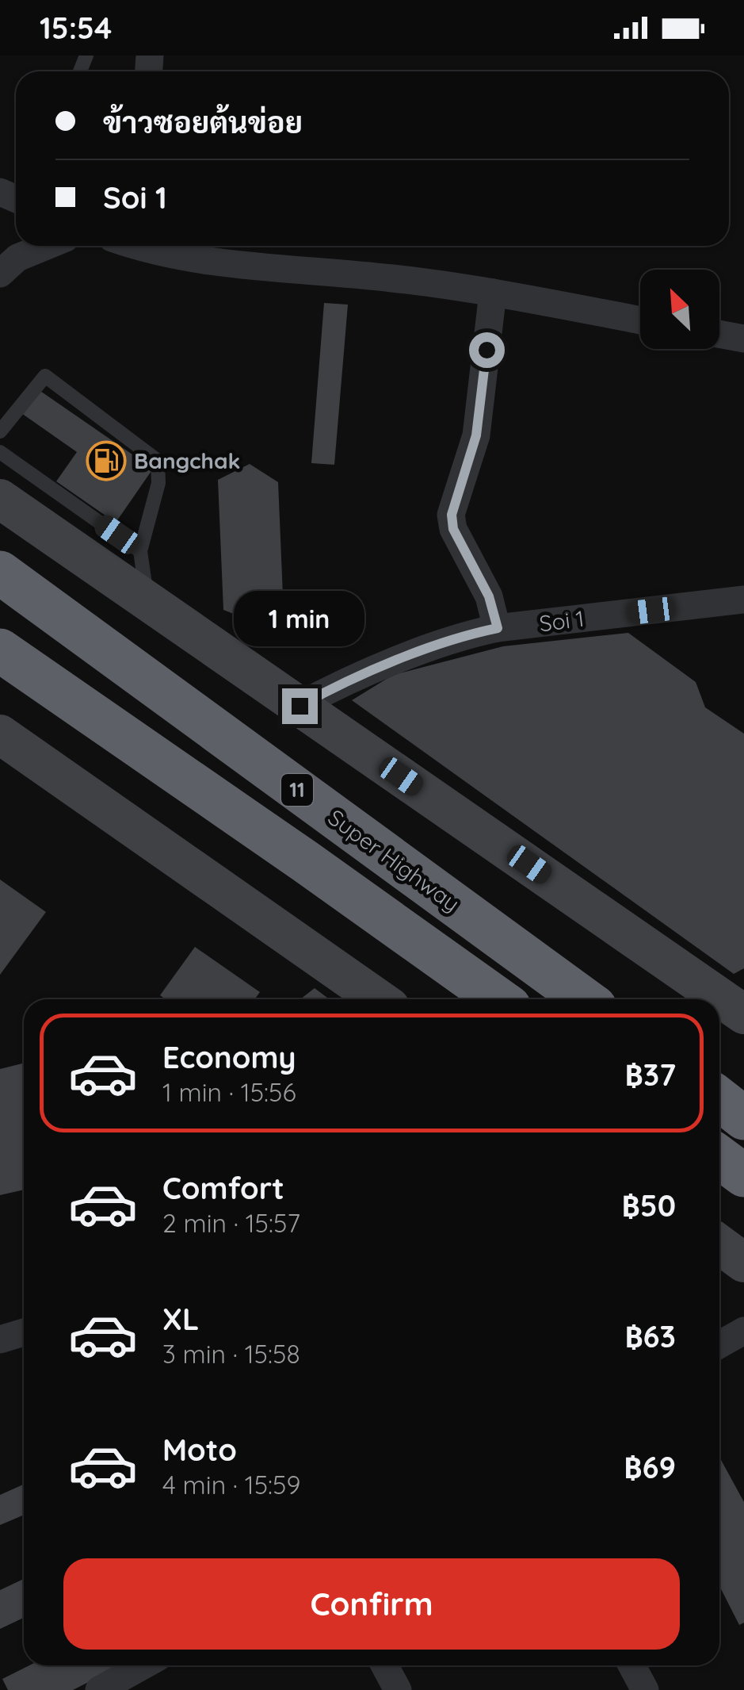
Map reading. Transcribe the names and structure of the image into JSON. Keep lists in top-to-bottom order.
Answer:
{
  "streets": {
    "highway": ["11", "Super Highway"],
    "street": ["Soi 1"]
  },
  "places": {
    "fuel station": ["Bangchak"]
  },
  "north": "top left",
  "page": {
    "status": "15:54",
    "banner": ["ข้าวซอยต้นข่อย", "Soi 1"],
    "bubble": "1 min",
    "list": [
      {
        "name": "Economy",
        "note": "1 min · 15:56",
        "value": "฿37"
      },
      {
        "name": "Comfort",
        "note": "2 min · 15:57",
        "value": "฿50"
      },
      {
        "name": "XL",
        "note": "3 min · 15:58",
        "value": "฿63"
      },
      {
        "name": "Moto",
        "note": "4 min · 15:59",
        "value": "฿69"
      }
    ],
    "buttons": "Confirm"
  }
}
